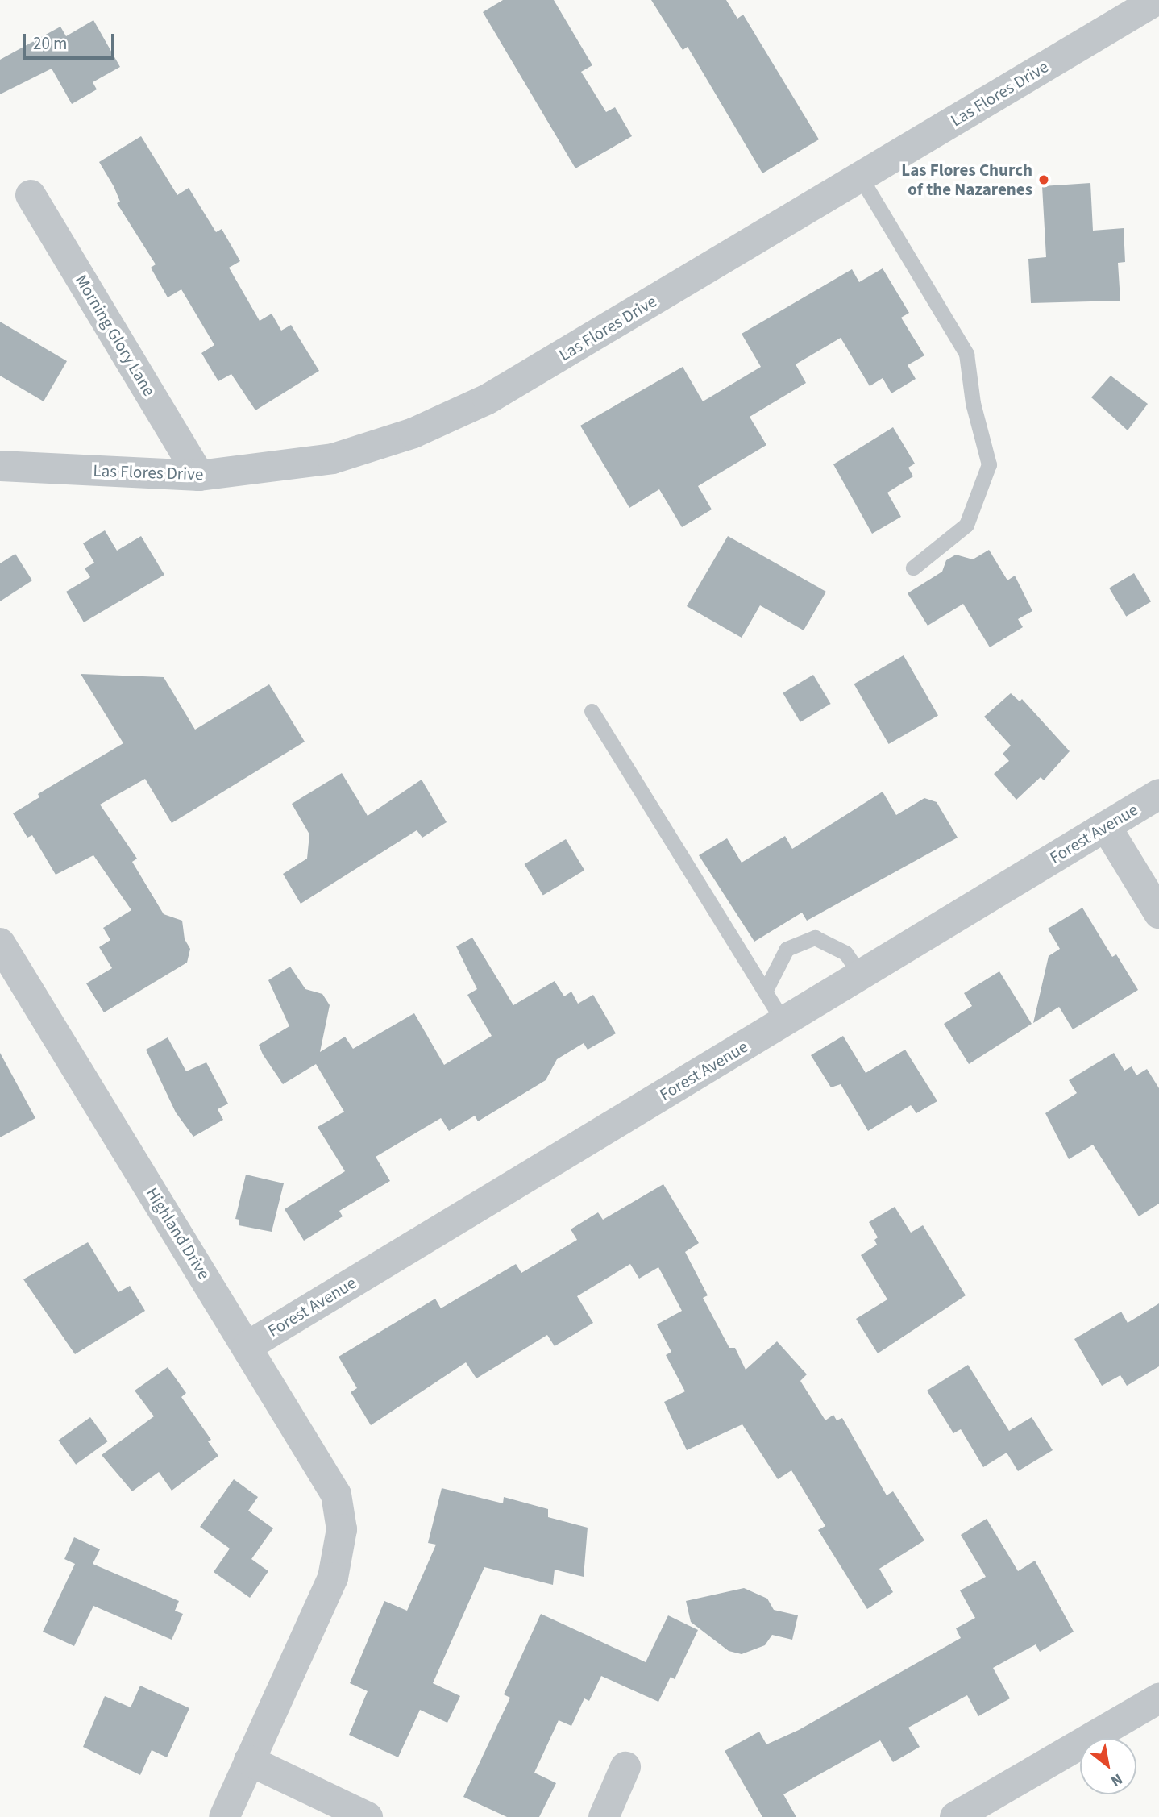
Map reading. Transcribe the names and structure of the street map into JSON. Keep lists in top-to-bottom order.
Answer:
{
  "streets": {
    "street": [
      "Las Flores Drive",
      "Morning Glory Lane",
      "Forest Avenue",
      "Highland Drive"
    ]
  },
  "crossings": [
    ["Las Flores Drive", "Morning Glory Lane"],
    ["Forest Avenue", "Highland Drive"]
  ],
  "places": ["Las Flores Church of the Nazarenes"],
  "scale_bar": "20 m",
  "north": "bottom right"
}
